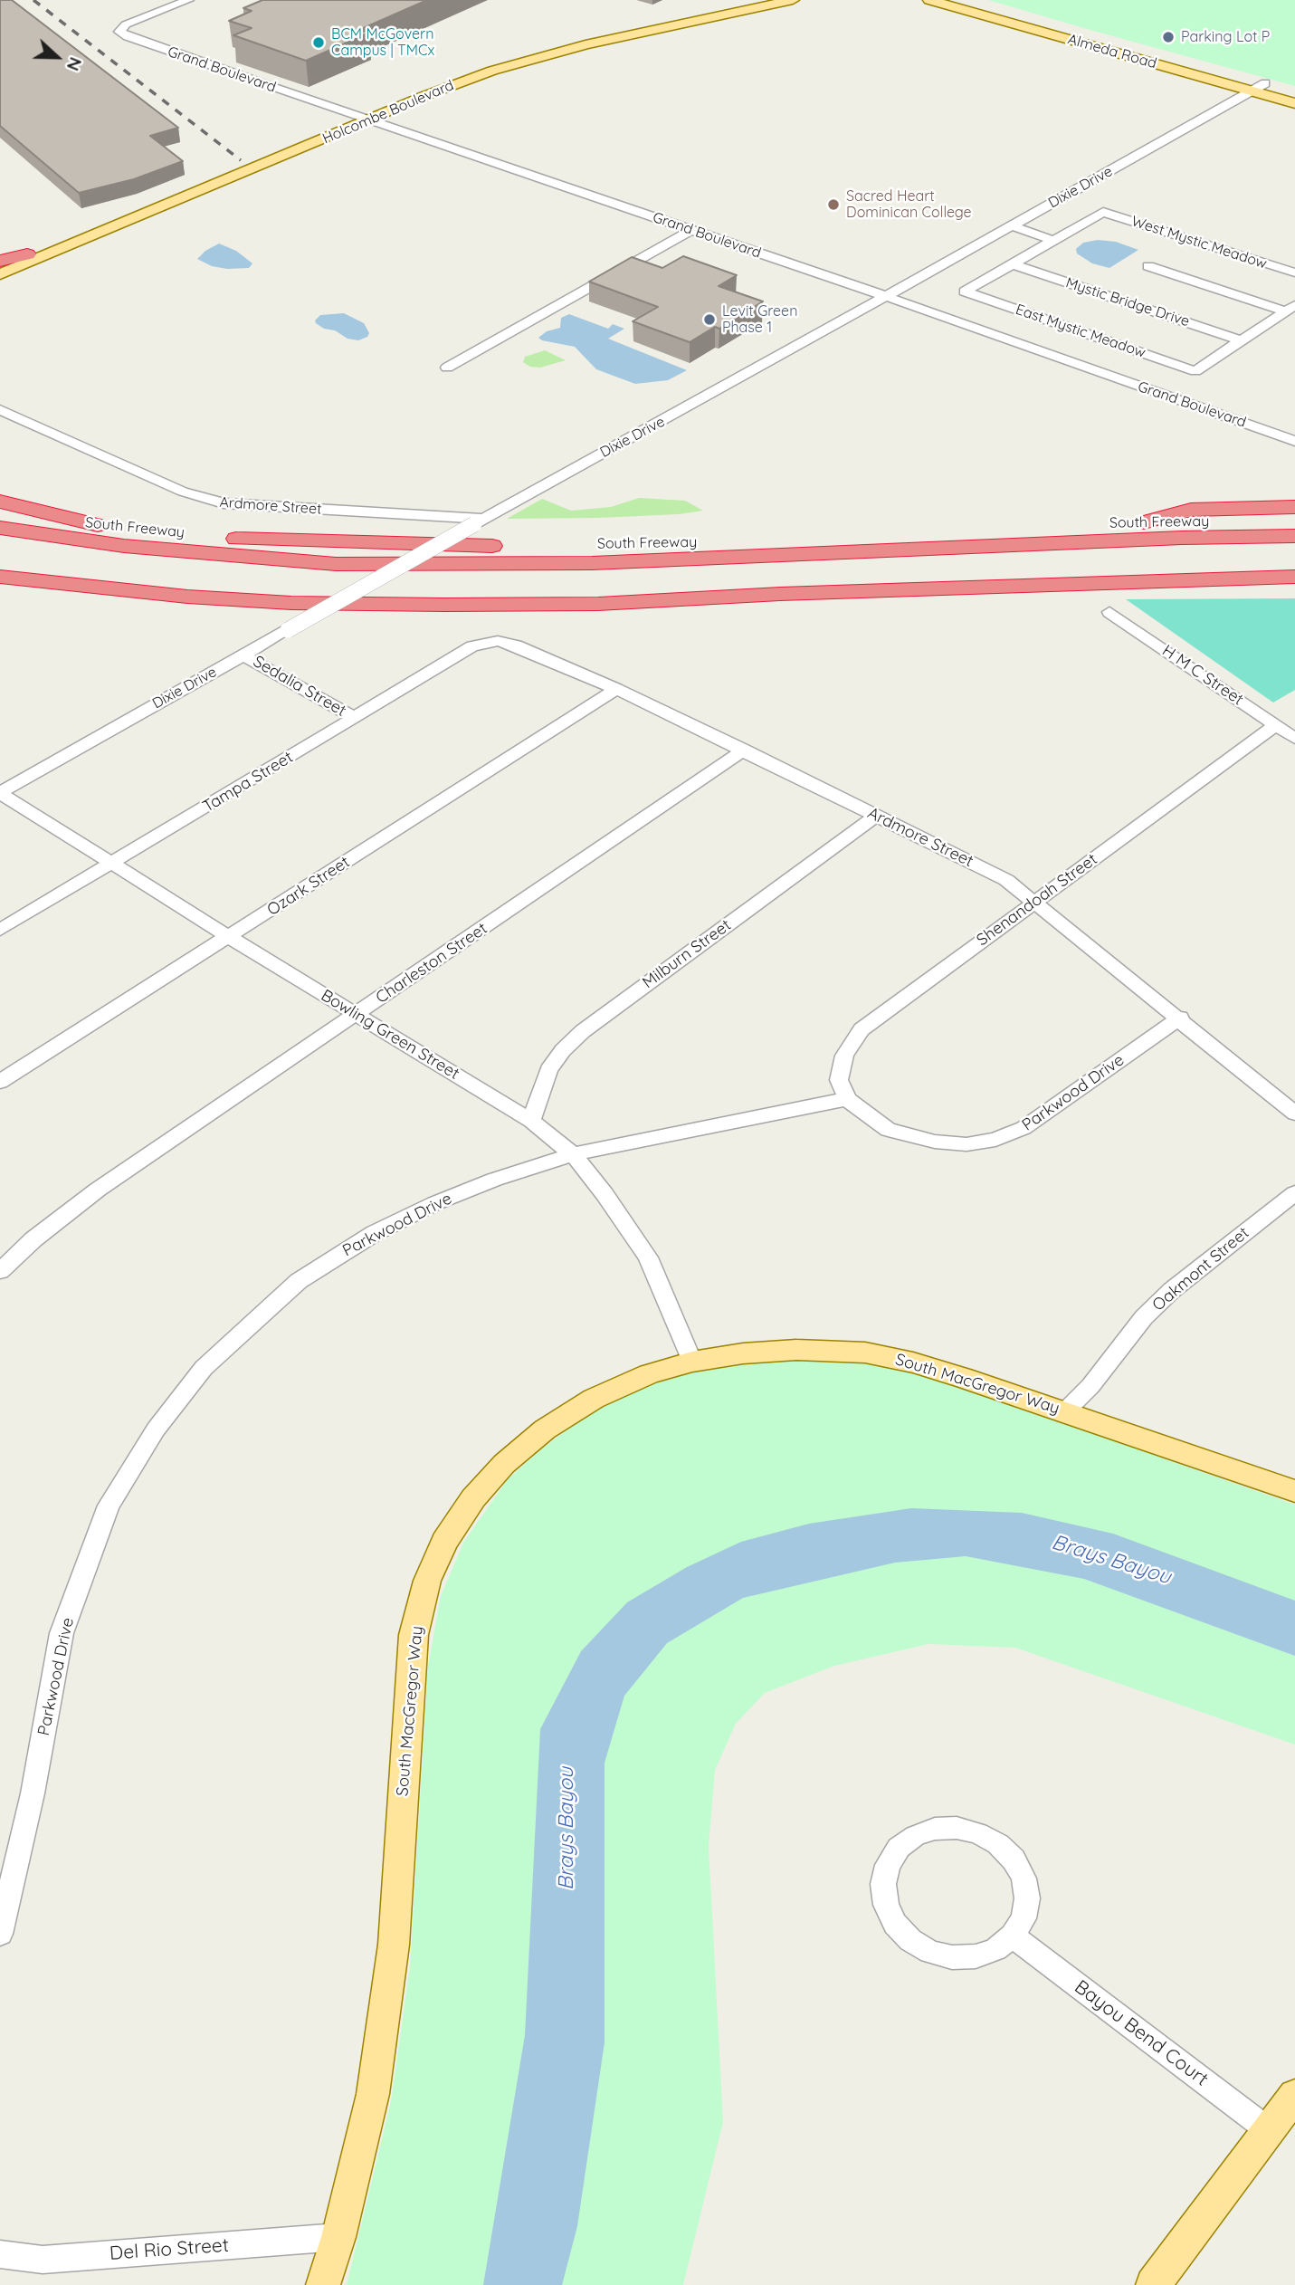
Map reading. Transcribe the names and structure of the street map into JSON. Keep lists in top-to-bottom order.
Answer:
{
  "streets": {
    "highway": ["South Freeway"],
    "main road": ["Almeda Road", "Holcombe Boulevard", "South MacGregor Way"],
    "street": [
      "Grand Boulevard",
      "Dixie Drive",
      "West Mystic Meadow",
      "Mystic Bridge Drive",
      "East Mystic Meadow",
      "Ardmore Street",
      "H M C Street",
      "Sedalia Street",
      "Tampa Street",
      "Ozark Street",
      "Shenandoah Street",
      "Milburn Street",
      "Charleston Street",
      "Bowling Green Street",
      "Parkwood Drive",
      "Oakmont Street",
      "Bayou Bend Court",
      "Del Rio Street"
    ]
  },
  "crossings": [
    ["Almeda Road", "Dixie Drive"],
    ["Grand Boulevard", "Holcombe Boulevard"],
    ["Grand Boulevard", "Dixie Drive"],
    ["Dixie Drive", "Ardmore Street"],
    ["Dixie Drive", "Sedalia Street"],
    ["Dixie Drive", "Bowling Green Street"],
    ["Mystic Bridge Drive", "East Mystic Meadow"],
    ["Ardmore Street", "Tampa Street"],
    ["Ardmore Street", "Ozark Street"],
    ["Ardmore Street", "Shenandoah Street"],
    ["Ardmore Street", "Milburn Street"],
    ["Ardmore Street", "Charleston Street"],
    ["Ardmore Street", "Parkwood Drive"],
    ["H M C Street", "Shenandoah Street"],
    ["Sedalia Street", "Tampa Street"],
    ["Tampa Street", "Bowling Green Street"],
    ["Ozark Street", "Bowling Green Street"],
    ["Shenandoah Street", "Parkwood Drive"],
    ["Milburn Street", "Bowling Green Street"],
    ["Charleston Street", "Bowling Green Street"],
    ["Bowling Green Street", "Parkwood Drive"],
    ["Bowling Green Street", "South MacGregor Way"],
    ["Oakmont Street", "South MacGregor Way"],
    ["South MacGregor Way", "Del Rio Street"]
  ],
  "water": ["Brays Bayou"],
  "places": [
    "Parking Lot P",
    "BCM McGovern Campus | TMCx",
    "Sacred Heart Dominican College",
    "Levit Green Phase 1"
  ],
  "north": "right"
}
